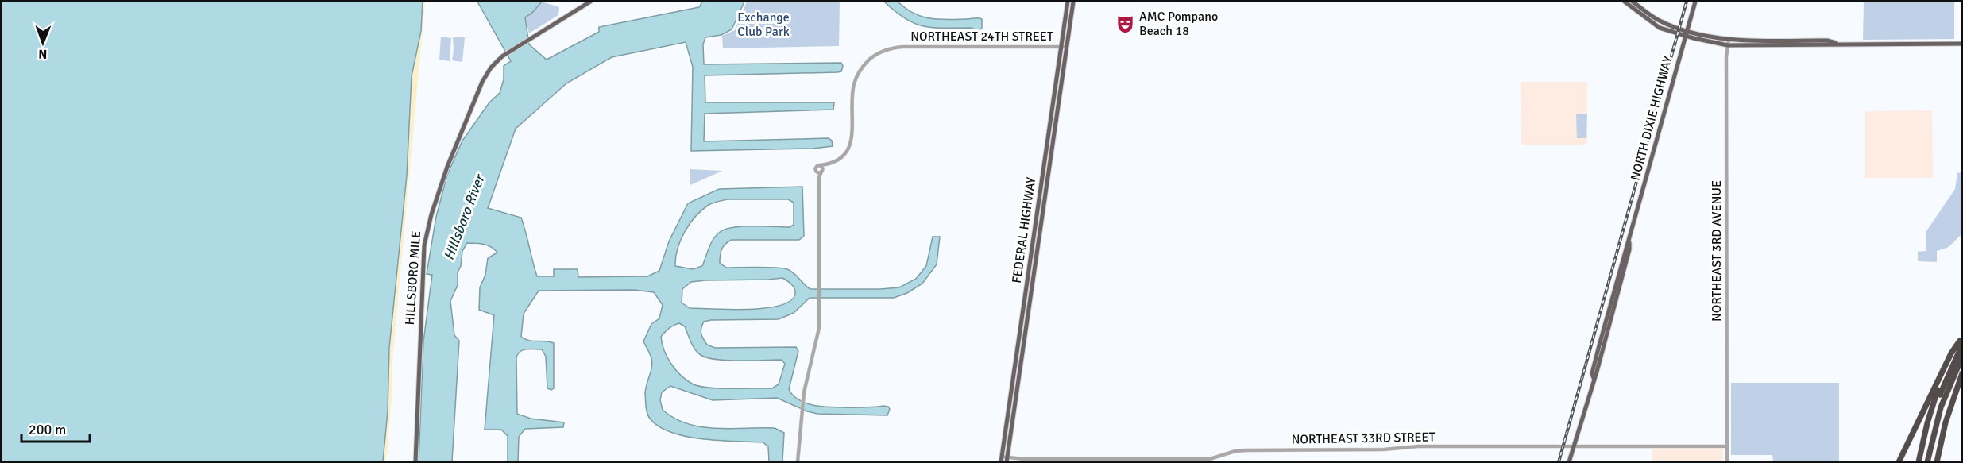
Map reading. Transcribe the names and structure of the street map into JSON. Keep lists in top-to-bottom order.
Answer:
{
  "streets": {
    "main road": ["NORTH DIXIE HIGHWAY", "FEDERAL HIGHWAY", "HILLSBORO MILE"],
    "street": ["NORTHEAST 24TH STREET", "NORTHEAST 3RD AVENUE", "NORTHEAST 33RD STREET"]
  },
  "crossings": [
    ["NORTHEAST 24TH STREET", "FEDERAL HIGHWAY"],
    ["NORTH DIXIE HIGHWAY", "NORTHEAST 33RD STREET"],
    ["FEDERAL HIGHWAY", "NORTHEAST 33RD STREET"],
    ["NORTHEAST 3RD AVENUE", "NORTHEAST 33RD STREET"]
  ],
  "water": ["Hillsboro River"],
  "parks": ["Exchange Club Park"],
  "places": {
    "theatre": ["AMC Pompano Beach 18"]
  },
  "scale_bar": "200 m",
  "north": "bottom"
}
